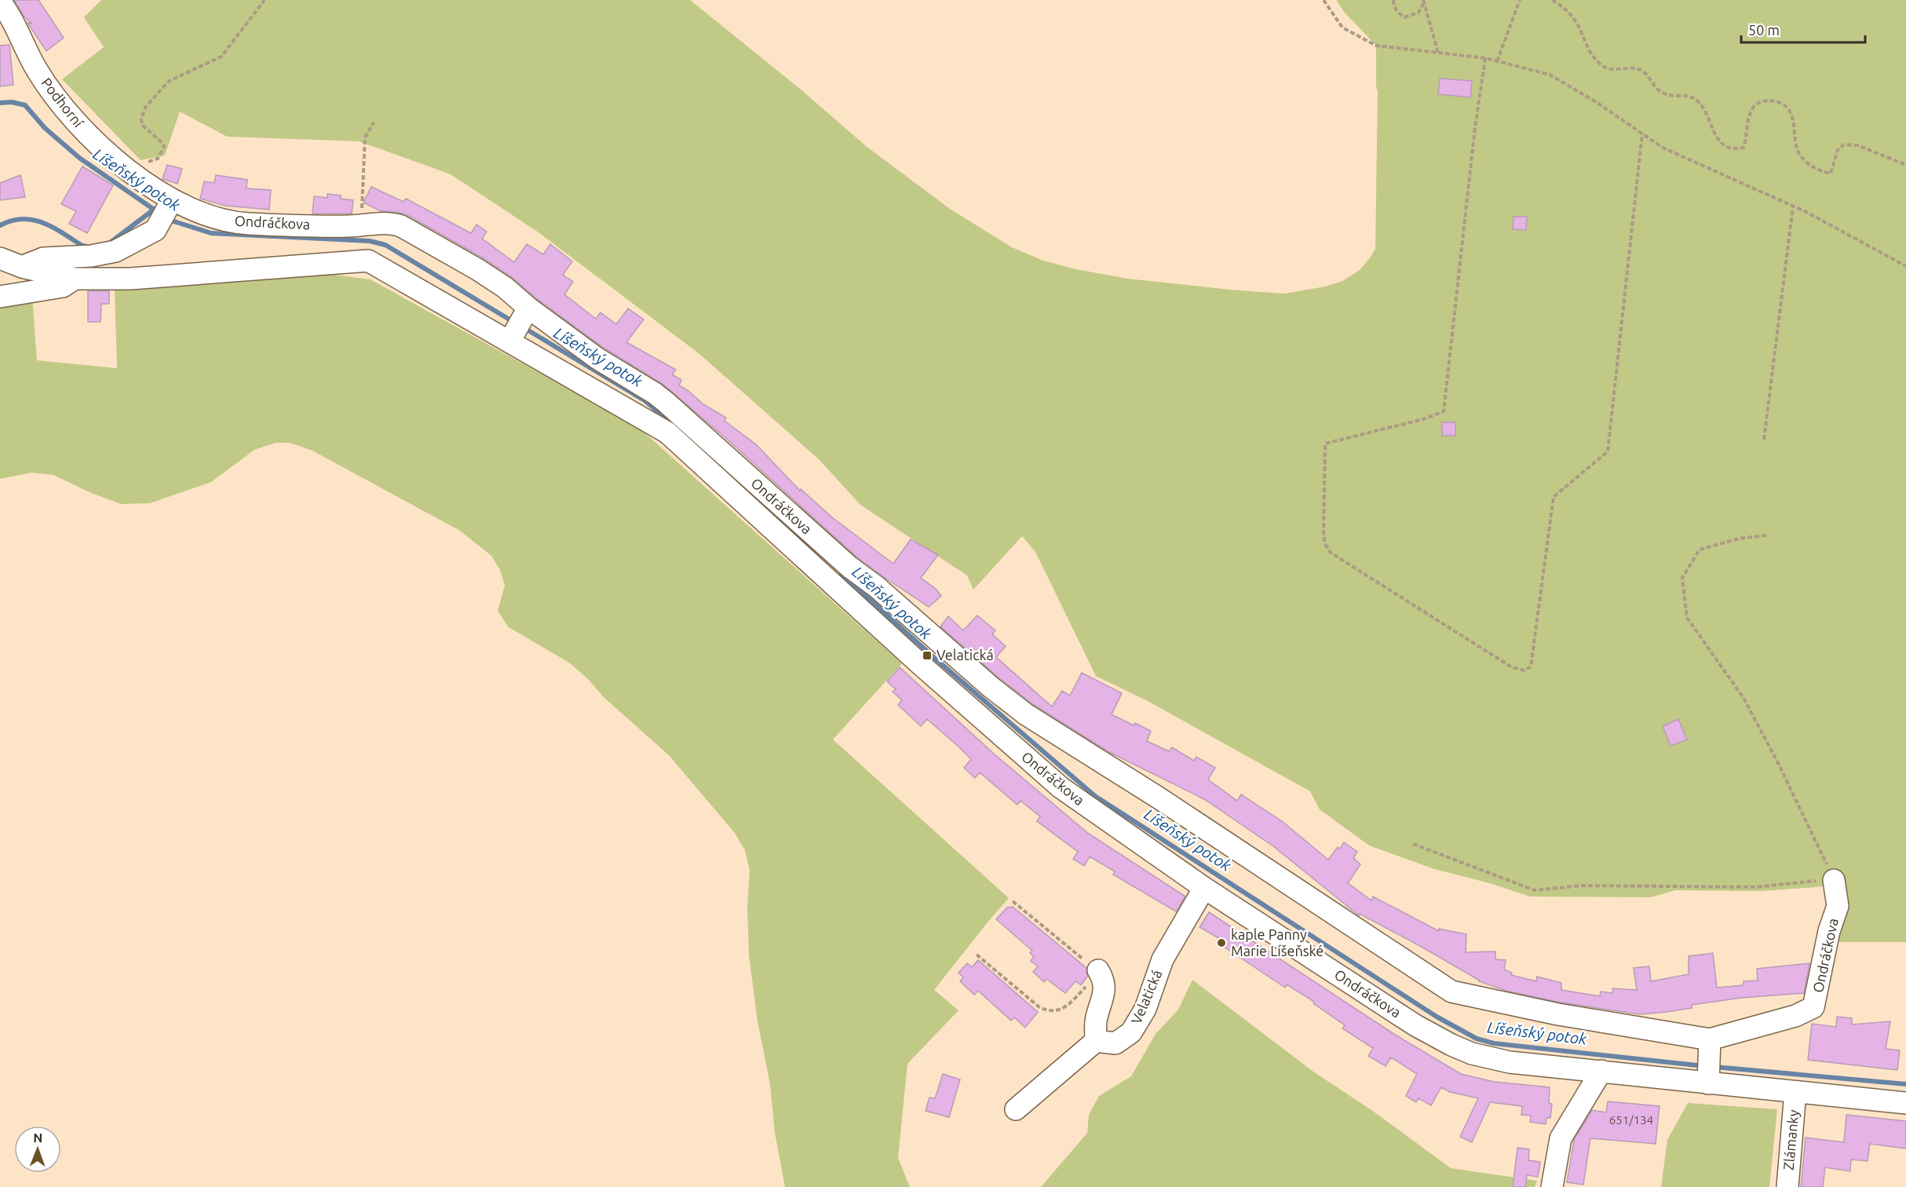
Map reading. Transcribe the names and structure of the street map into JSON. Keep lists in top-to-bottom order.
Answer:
{
  "streets": {
    "street": [
      "Podhorní",
      "Ondráčkova",
      "Velatická",
      "Zlámanky"
    ]
  },
  "crossings": [
    ["Podhorní", "Ondráčkova"],
    ["Ondráčkova", "Velatická"],
    ["Ondráčkova", "Zlámanky"]
  ],
  "water": ["Líšeňský potok"],
  "places": {
    "transit": ["Velatická"],
    "other": ["kaple Panny Marie Líšeňské"]
  },
  "house_numbers": ["651/134"],
  "scale_bar": "50 m",
  "north": "top"
}
